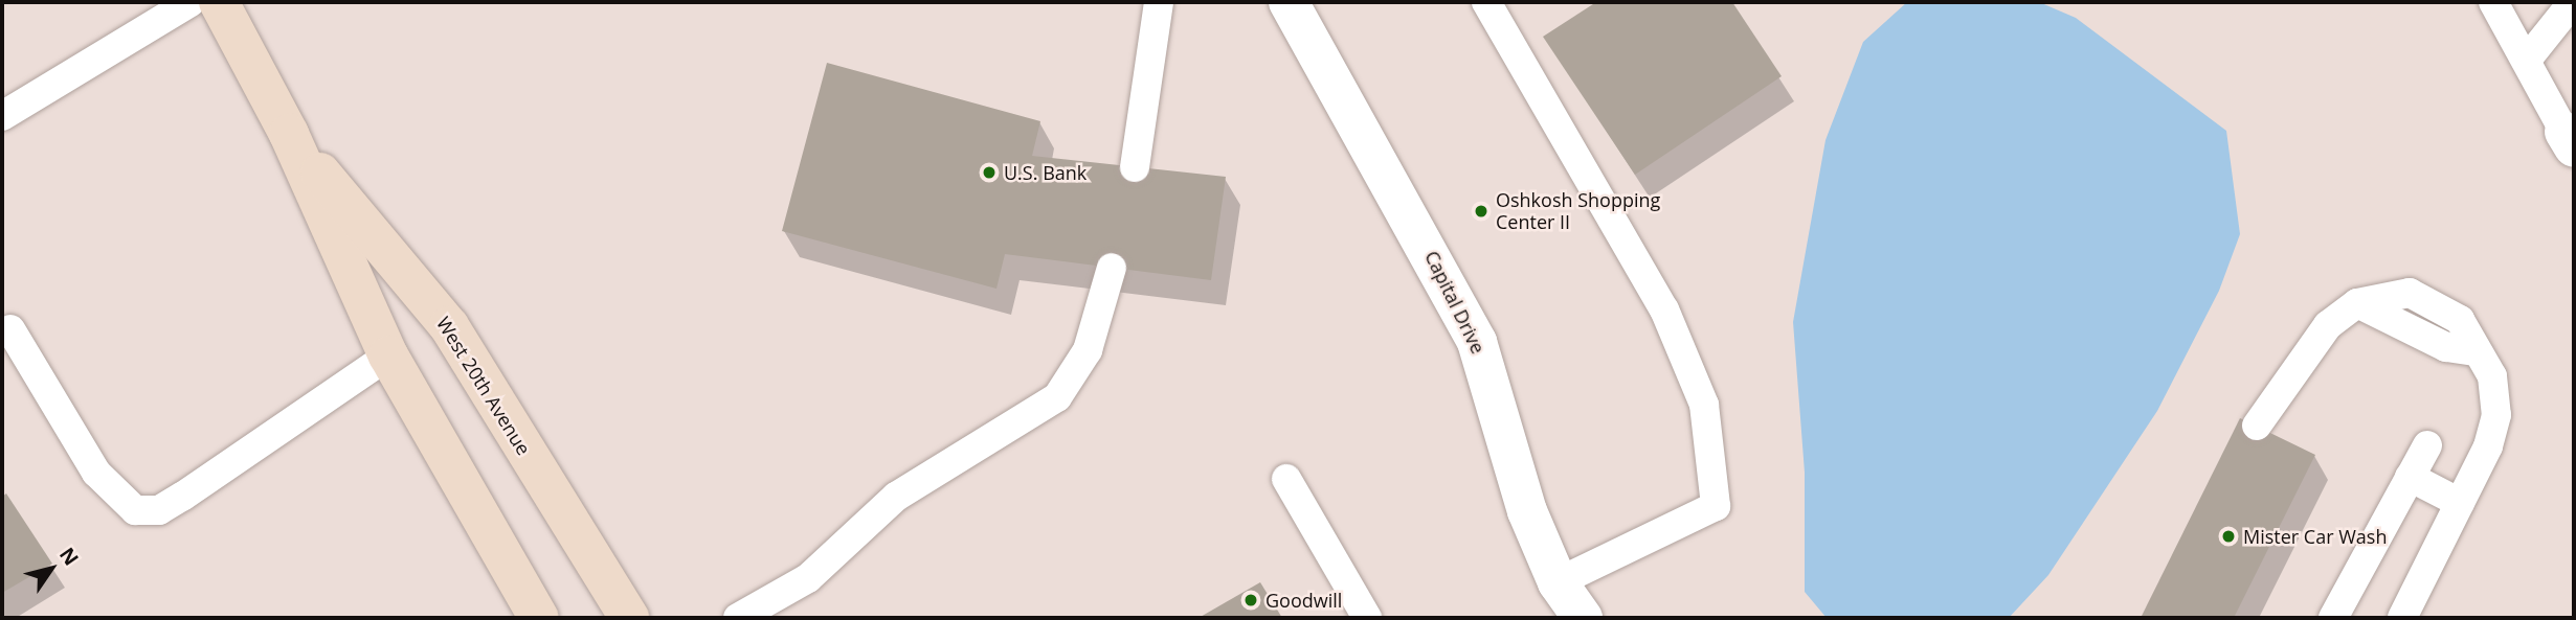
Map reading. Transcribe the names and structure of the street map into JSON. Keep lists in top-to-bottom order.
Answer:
{
  "streets": {
    "street": ["Capital Drive", "West 20th Avenue"]
  },
  "places": [
    "U.S. Bank",
    "Oshkosh Shopping Center II",
    "Mister Car Wash",
    "Goodwill"
  ],
  "north": "top right"
}
